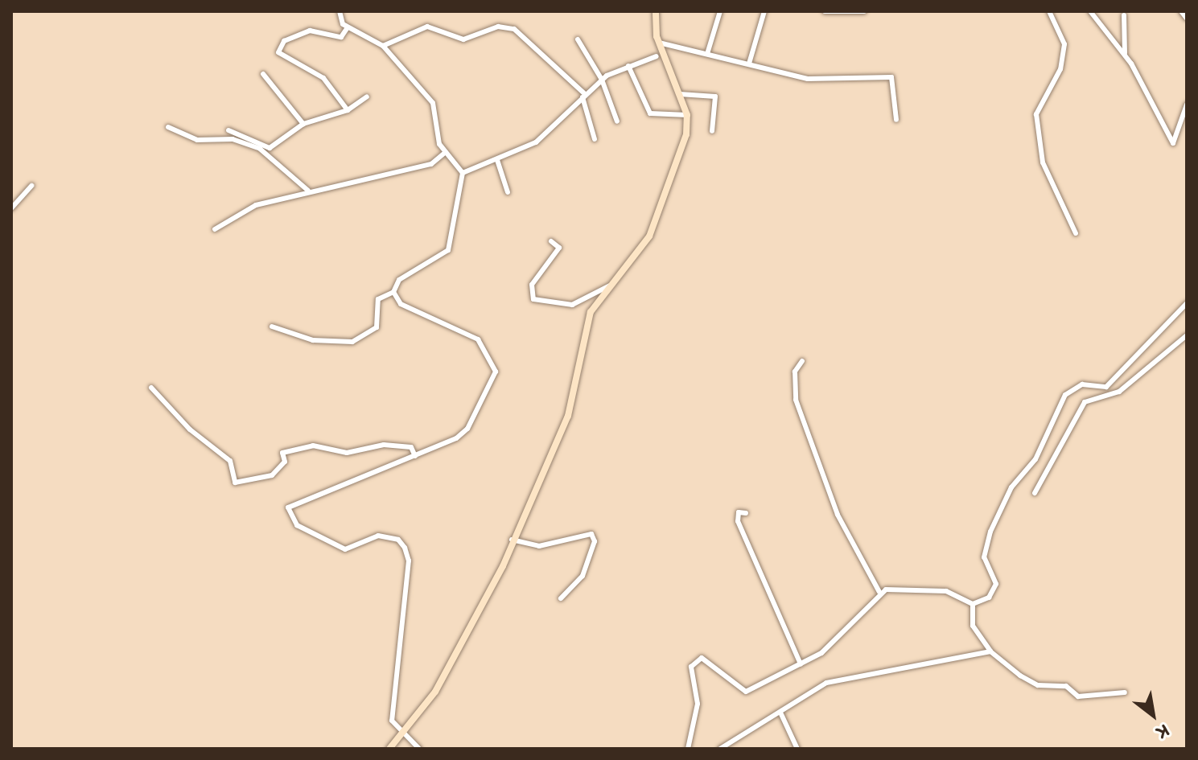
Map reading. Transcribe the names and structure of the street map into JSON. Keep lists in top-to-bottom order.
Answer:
{
  "north": "bottom right"
}
